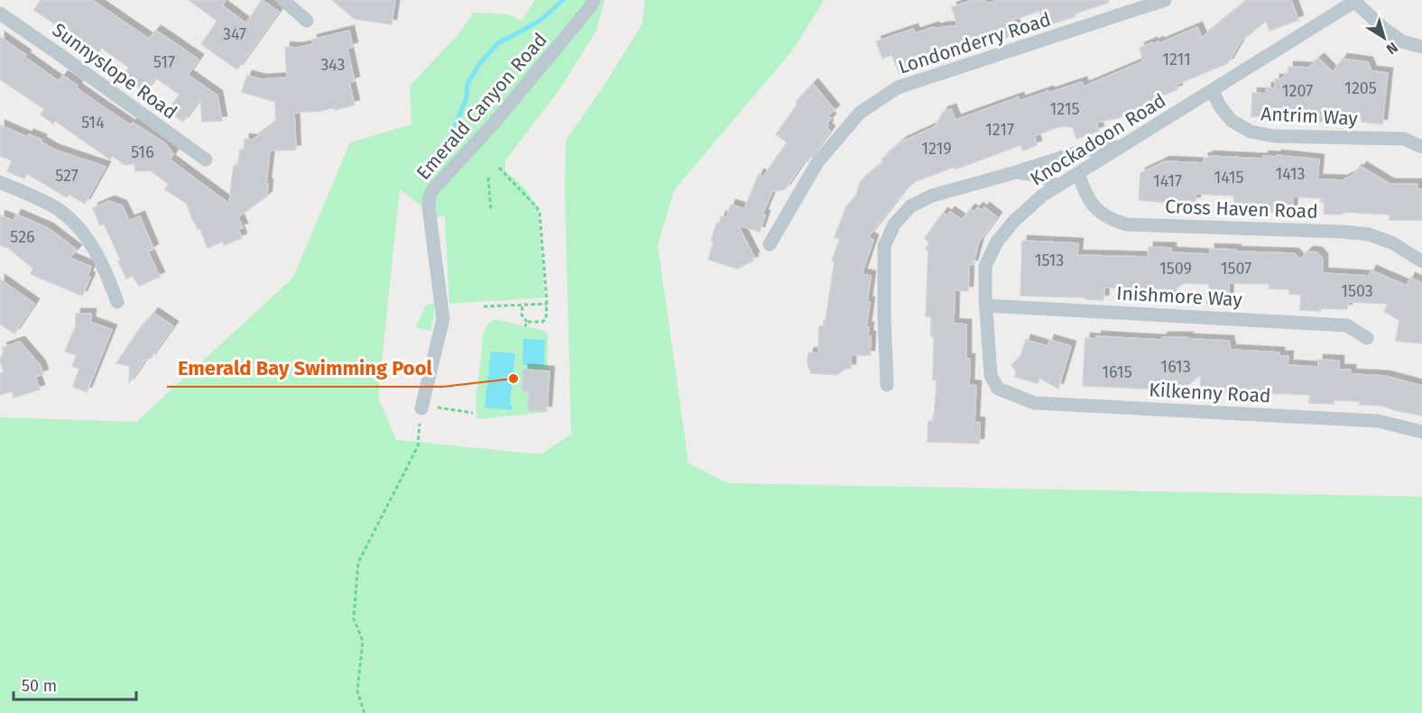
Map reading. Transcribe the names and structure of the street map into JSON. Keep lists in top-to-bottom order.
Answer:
{
  "streets": {
    "street": [
      "Londonderry Road",
      "Sunnyslope Road",
      "Emerald Canyon Road",
      "Antrim Way",
      "Knockadoon Road",
      "Cross Haven Road",
      "Inishmore Way",
      "Kilkenny Road"
    ]
  },
  "crossings": [
    ["Antrim Way", "Knockadoon Road"],
    ["Knockadoon Road", "Cross Haven Road"],
    ["Knockadoon Road", "Inishmore Way"],
    ["Knockadoon Road", "Kilkenny Road"]
  ],
  "places": ["Emerald Bay Swimming Pool"],
  "house_numbers": [
    "347",
    "1211",
    "517",
    "343",
    "1205",
    "1207",
    "1215",
    "514",
    "1217",
    "1219",
    "516",
    "1413",
    "527",
    "1415",
    "1417",
    "526",
    "1513",
    "1509",
    "1507",
    "1503",
    "1613",
    "1615"
  ],
  "scale_bar": "50 m",
  "north": "bottom right"
}
